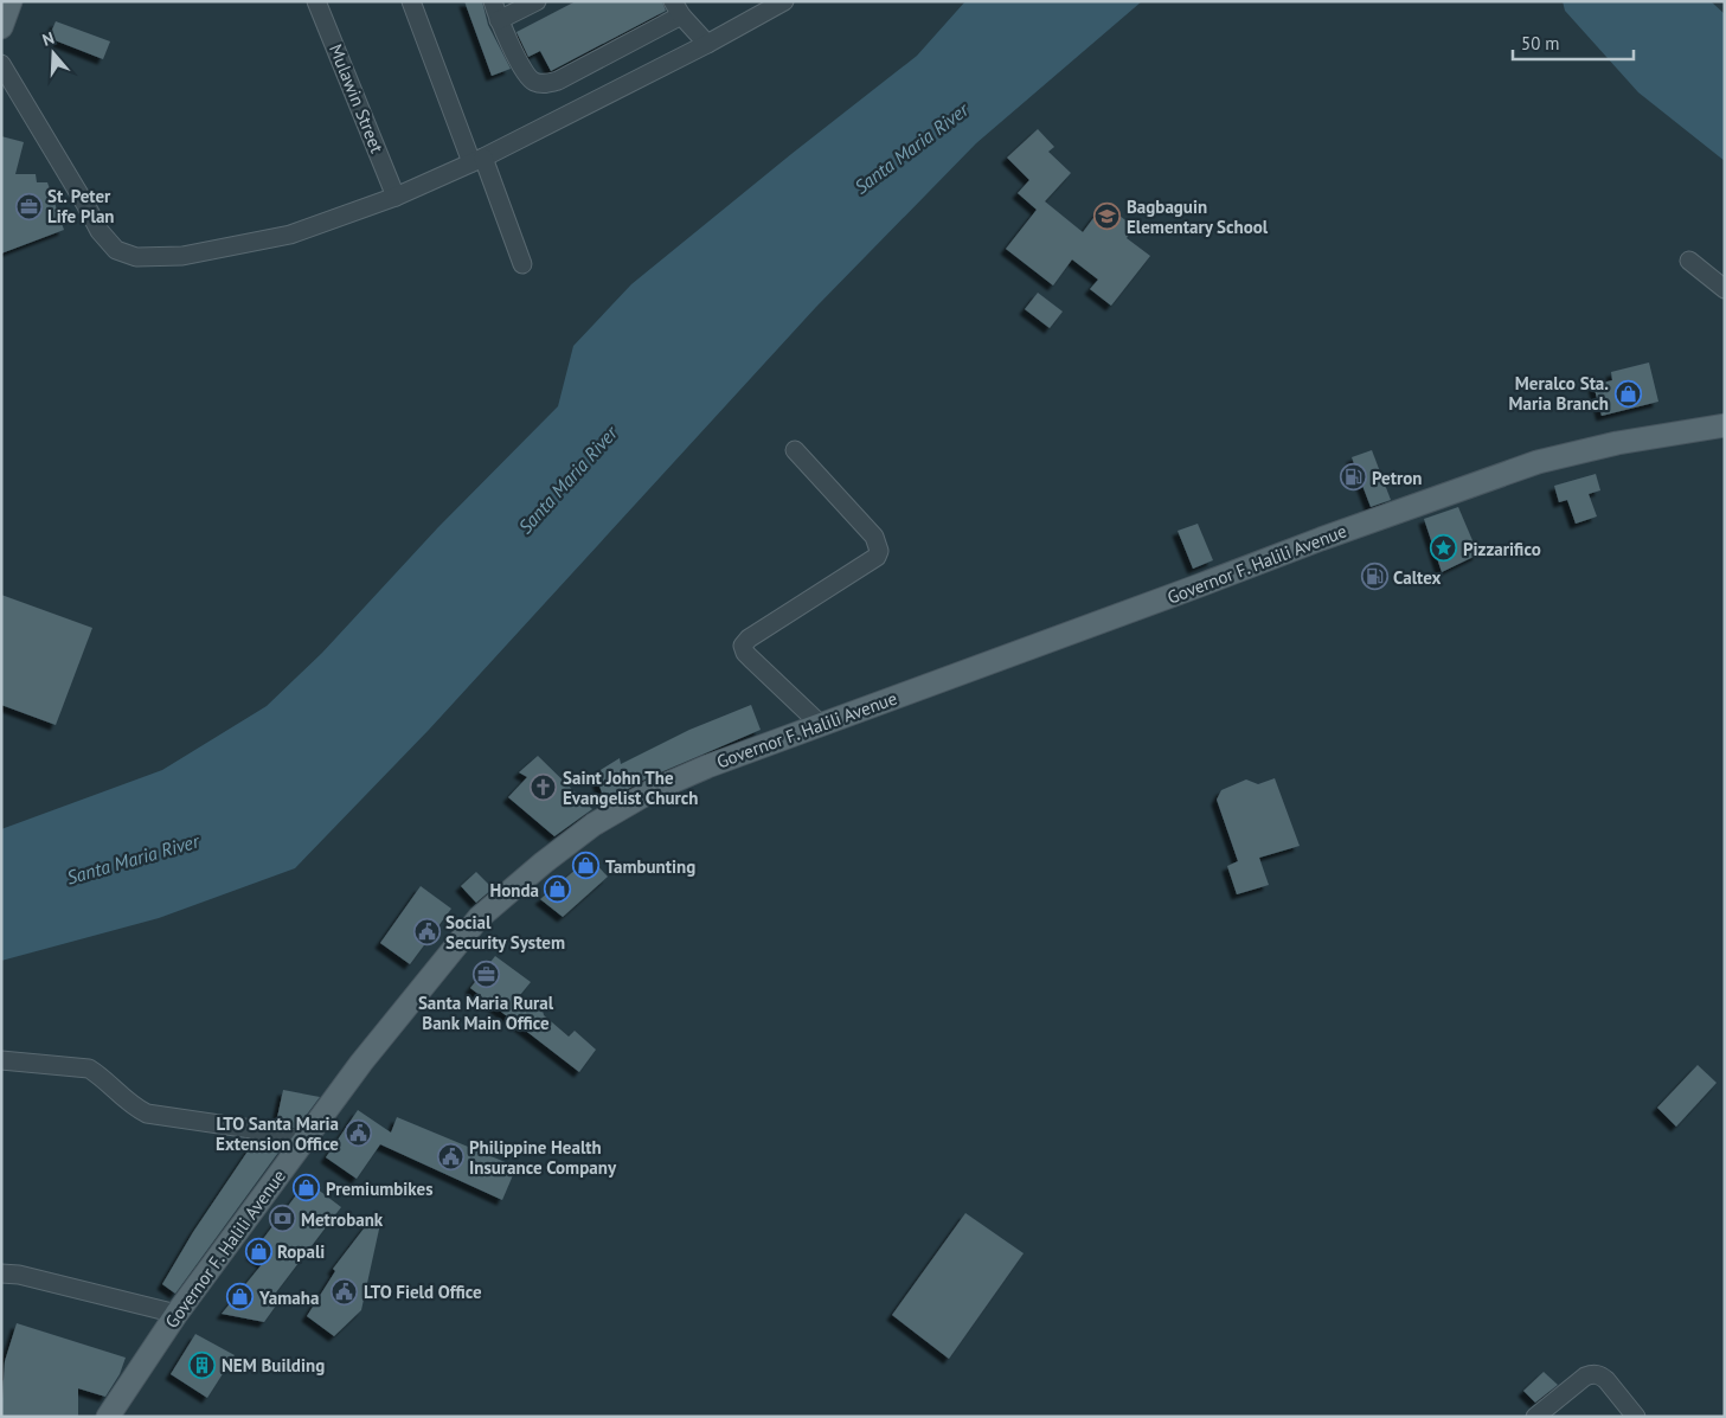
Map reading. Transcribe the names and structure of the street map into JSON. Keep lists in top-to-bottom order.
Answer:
{
  "streets": {
    "main road": ["Governor F. Halili Avenue"],
    "street": ["Mulawin Street"]
  },
  "water": ["Santa Maria River"],
  "places": {
    "office": ["St. Peter Life Plan", "Santa Maria Rural Bank Main Office"],
    "school or university": ["Bagbaguin Elementary School"],
    "shop": [
      "Meralco Sta. Maria Branch",
      "Tambunting",
      "Honda",
      "Premiumbikes",
      "Ropali",
      "Yamaha"
    ],
    "fuel station": ["Petron", "Caltex"],
    "place": ["Pizzarifico"],
    "church": ["Saint John The Evangelist Church"],
    "public building": [
      "Social Security System",
      "LTO Santa Maria Extension Office",
      "Philippine Health Insurance Company",
      "LTO Field Office"
    ],
    "bank": ["Metrobank"],
    "building": ["NEM Building"]
  },
  "scale_bar": "50 m",
  "north": "top"
}
